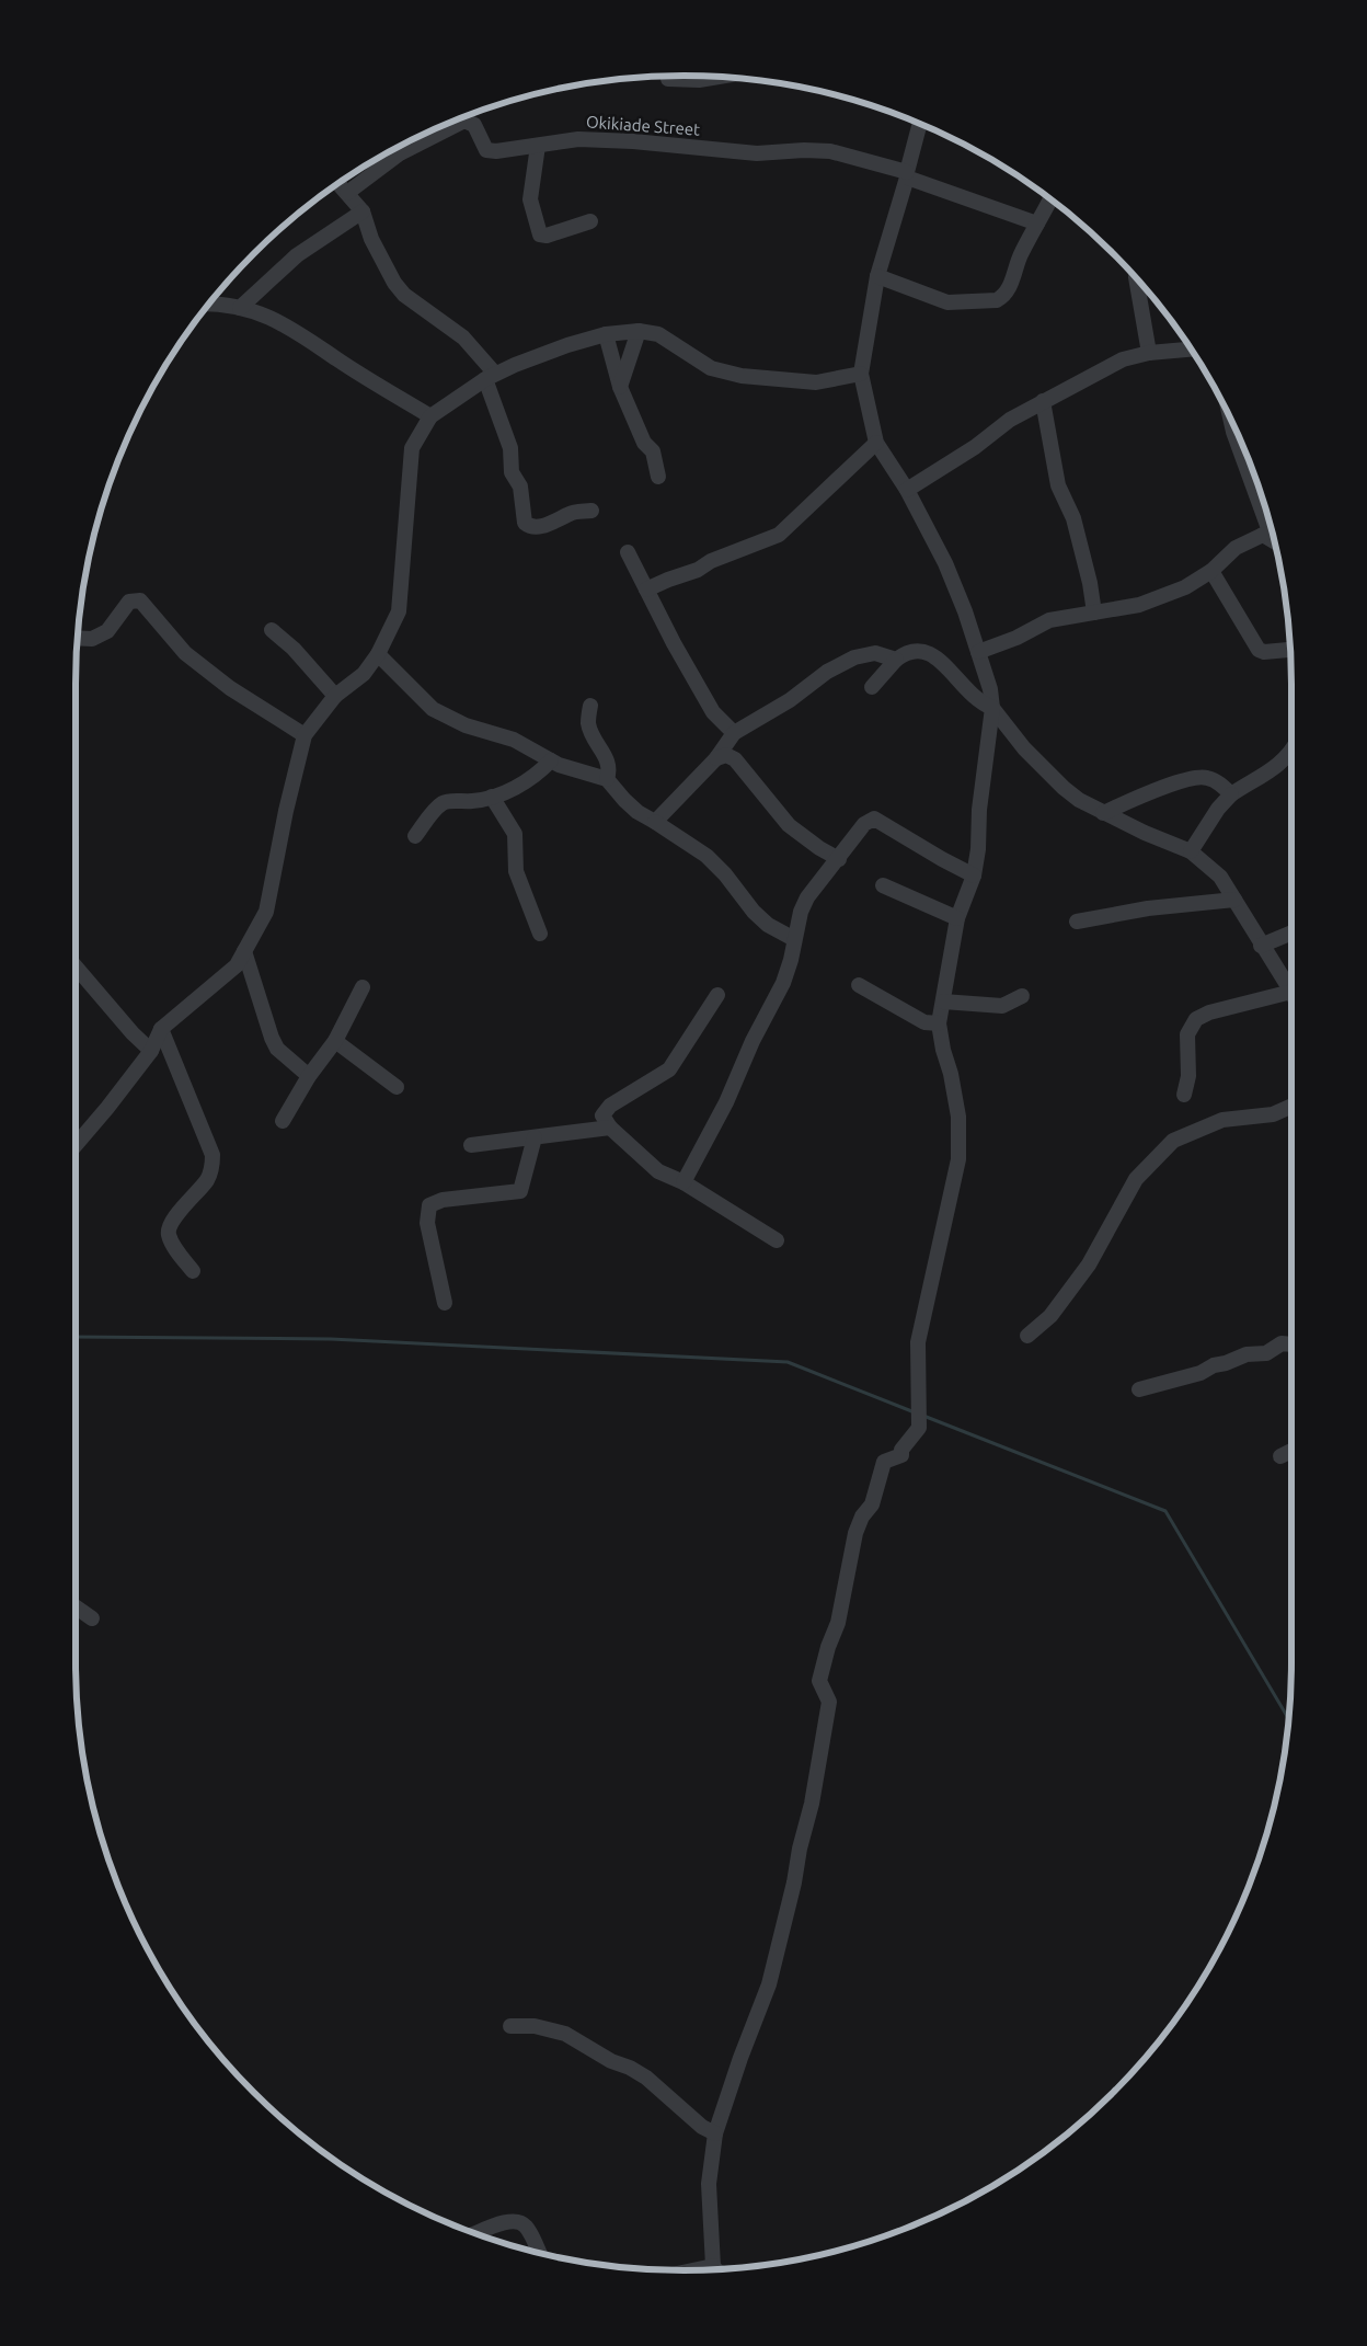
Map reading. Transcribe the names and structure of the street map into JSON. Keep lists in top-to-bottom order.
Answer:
{
  "streets": {
    "street": ["Okikiade Street"]
  }
}
